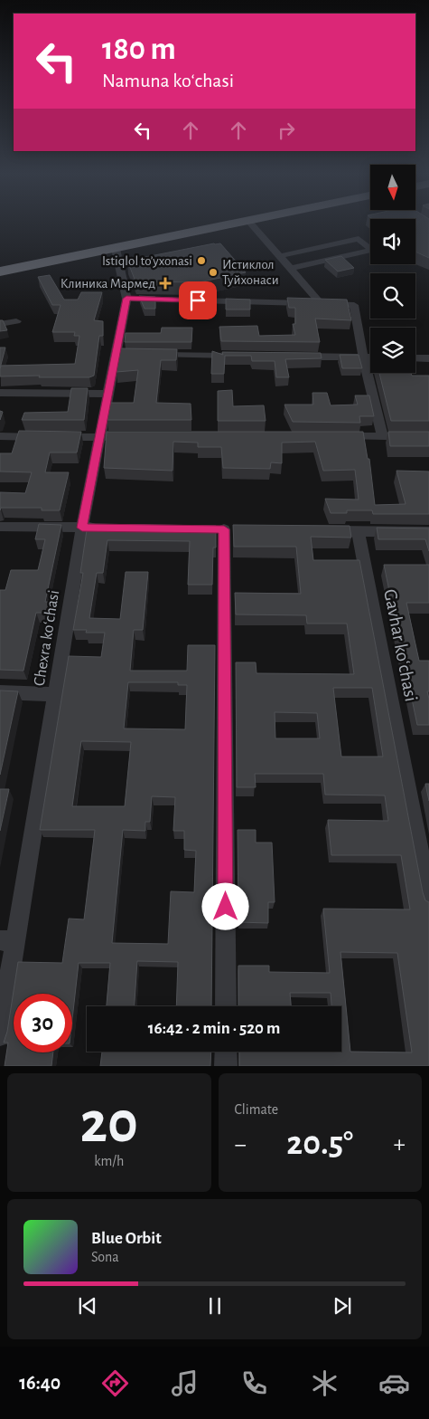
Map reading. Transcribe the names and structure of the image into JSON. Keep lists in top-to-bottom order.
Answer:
{
  "streets": {
    "street": ["Chexra koʻchasi", "Gavhar koʻchasi"]
  },
  "places": {
    "other": ["Istiqlol to’yxonasi", "Истиклол Туйхонаси"],
    "health": ["Клиника Мармед"]
  },
  "north": "bottom",
  "page": {
    "turn": ["180 m", "Namuna koʻchasi"],
    "limit": "30",
    "trip": "16:42 · 2 min · 520 m",
    "tile": [
      ["20", "km/h"],
      "Climate"
    ],
    "heat": ["−", "20.5°", "+"],
    "song": ["Blue Orbit", "Sona"],
    "tabs": "16:40"
  }
}
